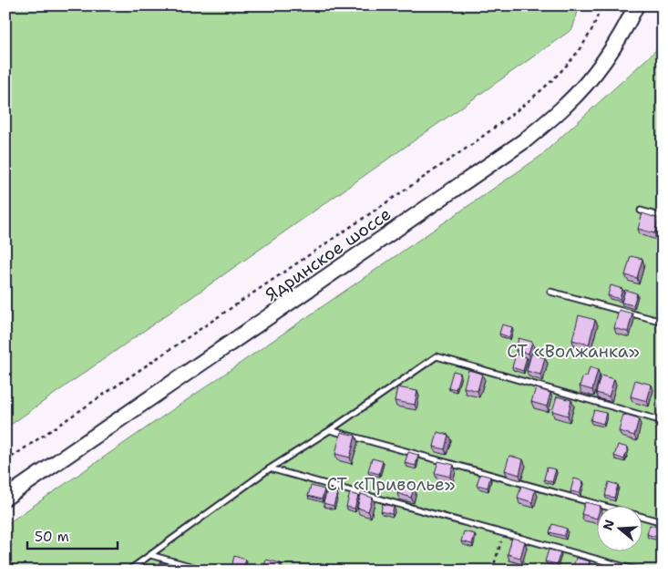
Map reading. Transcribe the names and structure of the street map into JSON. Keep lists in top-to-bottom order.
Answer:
{
  "streets": {
    "main road": ["Ядринское шоссе"]
  },
  "parks": ["СТ «Волжанка»", "СТ «Приволье»"],
  "scale_bar": "50 m",
  "north": "left"
}
